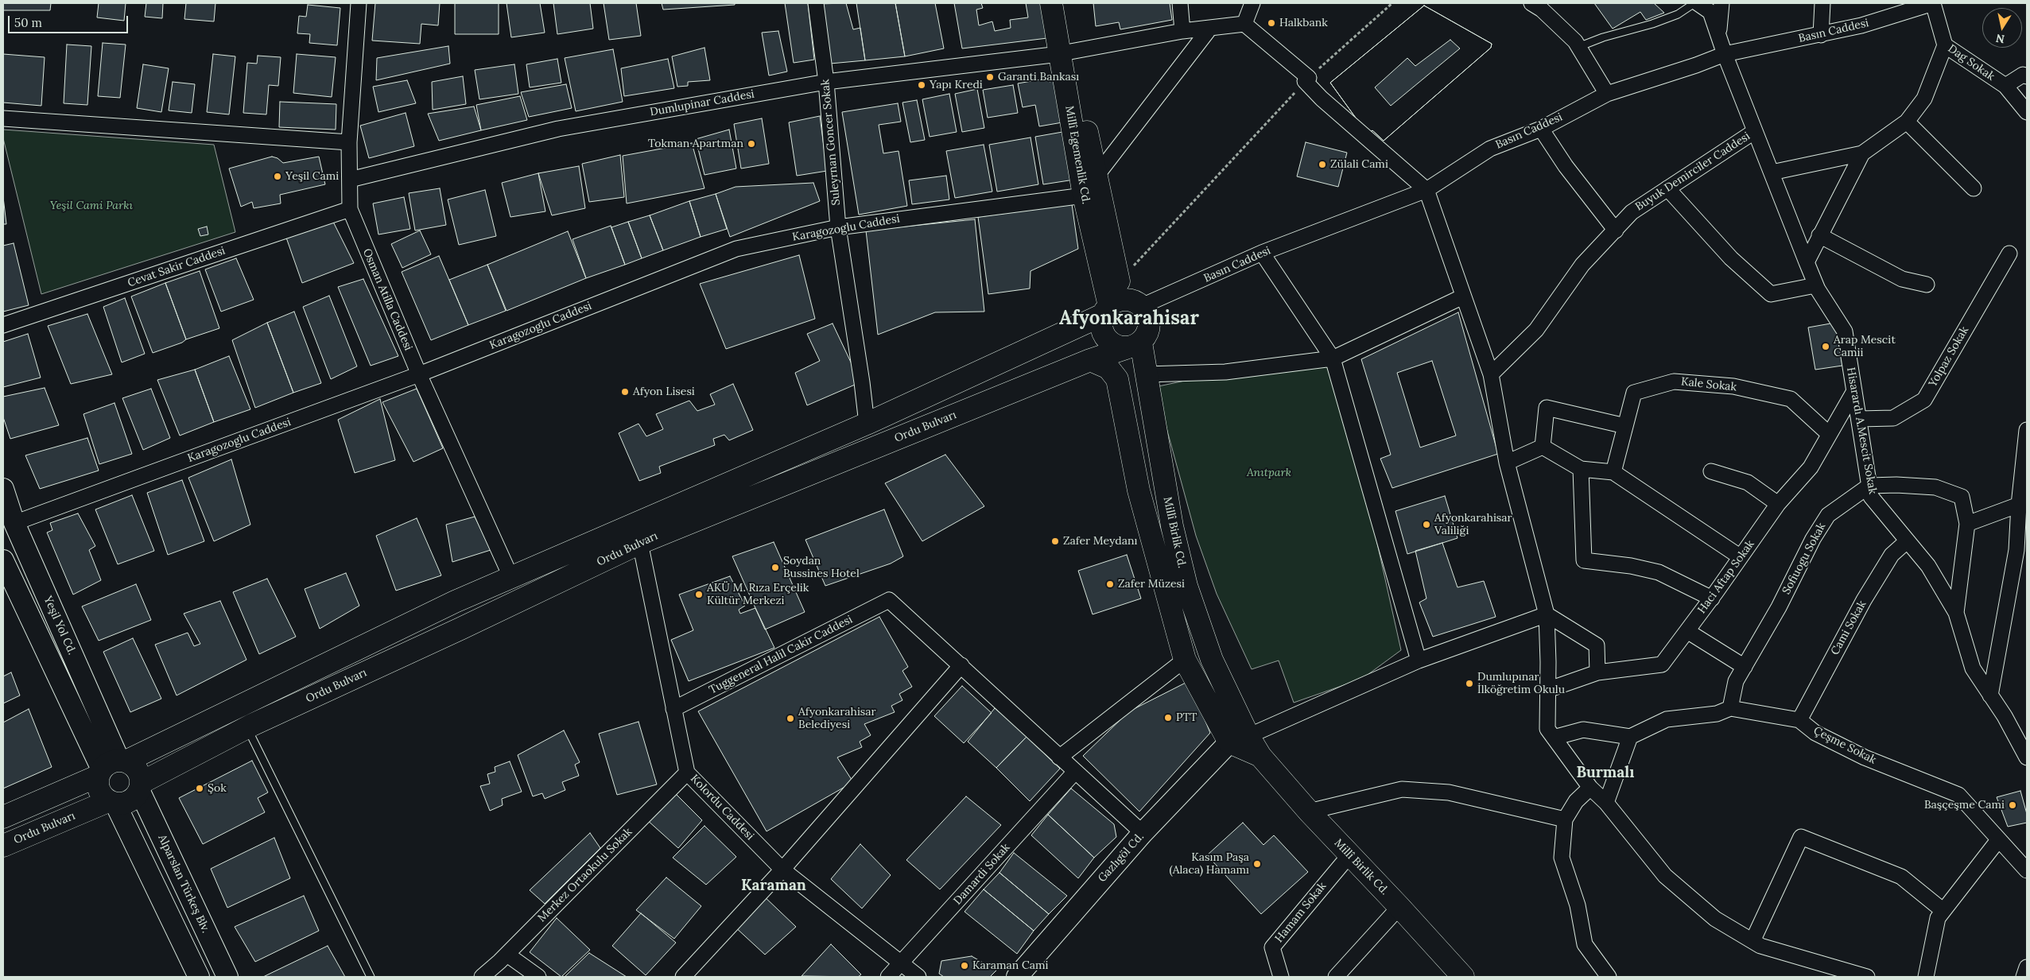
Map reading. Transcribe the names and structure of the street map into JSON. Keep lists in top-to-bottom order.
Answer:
{
  "streets": {
    "main road": ["Millî Egemenlik Cd.", "Ordu Bulvarı", "Millî Birlik Cd."],
    "street": [
      "Basın Caddesi",
      "Dag Sokak",
      "Dumlupinar Caddesi",
      "Suleyrnan Goncer Sokak",
      "Buyuk Demirciler Caddesi",
      "Karagozoglu Caddesi",
      "Cevat Sakir Caddesi",
      "Osman Atilla Caddesi",
      "Yolpaz Sokak",
      "Kale Sokak",
      "Hisarardı A.Mescit Sokak",
      "Sofiuogu Sokak",
      "Haci Aftap Sokak",
      "Yeşil Yol Cd.",
      "Cami Sokak",
      "Tuggeneral Halil Cakir Caddesi",
      "Çeşme Sokak",
      "Kolordu Caddesi",
      "Gazlıgöl Cd.",
      "Damardi Sokak",
      "Merkez Ortaokulu Sokak",
      "Alparslan Türkeş Blv.",
      "Hamam Sokak"
    ]
  },
  "crossings": [
    ["Basın Caddesi", "Dag Sokak"],
    ["Basın Caddesi", "Millî Egemenlik Cd."],
    ["Basın Caddesi", "Ordu Bulvarı"],
    ["Basın Caddesi", "Hisarardı A.Mescit Sokak"],
    ["Basın Caddesi", "Millî Birlik Cd."],
    ["Dumlupinar Caddesi", "Suleyrnan Goncer Sokak"],
    ["Dumlupinar Caddesi", "Millî Egemenlik Cd."],
    ["Dumlupinar Caddesi", "Osman Atilla Caddesi"],
    ["Suleyrnan Goncer Sokak", "Karagozoglu Caddesi"],
    ["Suleyrnan Goncer Sokak", "Ordu Bulvarı"],
    ["Millî Egemenlik Cd.", "Karagozoglu Caddesi"],
    ["Millî Egemenlik Cd.", "Ordu Bulvarı"],
    ["Millî Egemenlik Cd.", "Millî Birlik Cd."],
    ["Buyuk Demirciler Caddesi", "Hisarardı A.Mescit Sokak"],
    ["Karagozoglu Caddesi", "Osman Atilla Caddesi"],
    ["Karagozoglu Caddesi", "Yeşil Yol Cd."],
    ["Cevat Sakir Caddesi", "Osman Atilla Caddesi"],
    ["Osman Atilla Caddesi", "Ordu Bulvarı"],
    ["Yolpaz Sokak", "Hisarardı A.Mescit Sokak"],
    ["Kale Sokak", "Haci Aftap Sokak"],
    ["Ordu Bulvarı", "Millî Birlik Cd."],
    ["Ordu Bulvarı", "Yeşil Yol Cd."],
    ["Ordu Bulvarı", "Kolordu Caddesi"],
    ["Ordu Bulvarı", "Alparslan Türkeş Blv."],
    ["Hisarardı A.Mescit Sokak", "Sofiuogu Sokak"],
    ["Hisarardı A.Mescit Sokak", "Haci Aftap Sokak"],
    ["Hisarardı A.Mescit Sokak", "Cami Sokak"],
    ["Millî Birlik Cd.", "Gazlıgöl Cd."],
    ["Millî Birlik Cd.", "Hamam Sokak"],
    ["Sofiuogu Sokak", "Çeşme Sokak"],
    ["Yeşil Yol Cd.", "Alparslan Türkeş Blv."],
    ["Cami Sokak", "Çeşme Sokak"],
    ["Tuggeneral Halil Cakir Caddesi", "Kolordu Caddesi"],
    ["Kolordu Caddesi", "Damardi Sokak"],
    ["Kolordu Caddesi", "Merkez Ortaokulu Sokak"]
  ],
  "districts": ["Afyonkarahisar", "Burmalı", "Karaman"],
  "parks": ["Yeşil Cami Parkı", "Anıtpark"],
  "places": [
    "Halkbank",
    "Garanti Bankası",
    "Yapı Kredi",
    "Tokman Apartman",
    "Zülali Cami",
    "Yeşil Cami",
    "Arap Mescit Camii",
    "Afyon Lisesi",
    "Afyonkarahisar Valiliği",
    "Zafer Meydanı",
    "Soydan Bussines Hotel",
    "Zafer Müzesi",
    "AKÜ M. Rıza Erçelik Kültür Merkezi",
    "Dumlupınar İlköğretim Okulu",
    "PTT",
    "Afyonkarahisar Belediyesi",
    "Şok",
    "Başçeşme Cami",
    "Kasım Paşa (Alaca) Hamamı",
    "Karaman Cami"
  ],
  "scale_bar": "50 m",
  "north": "bottom"
}
